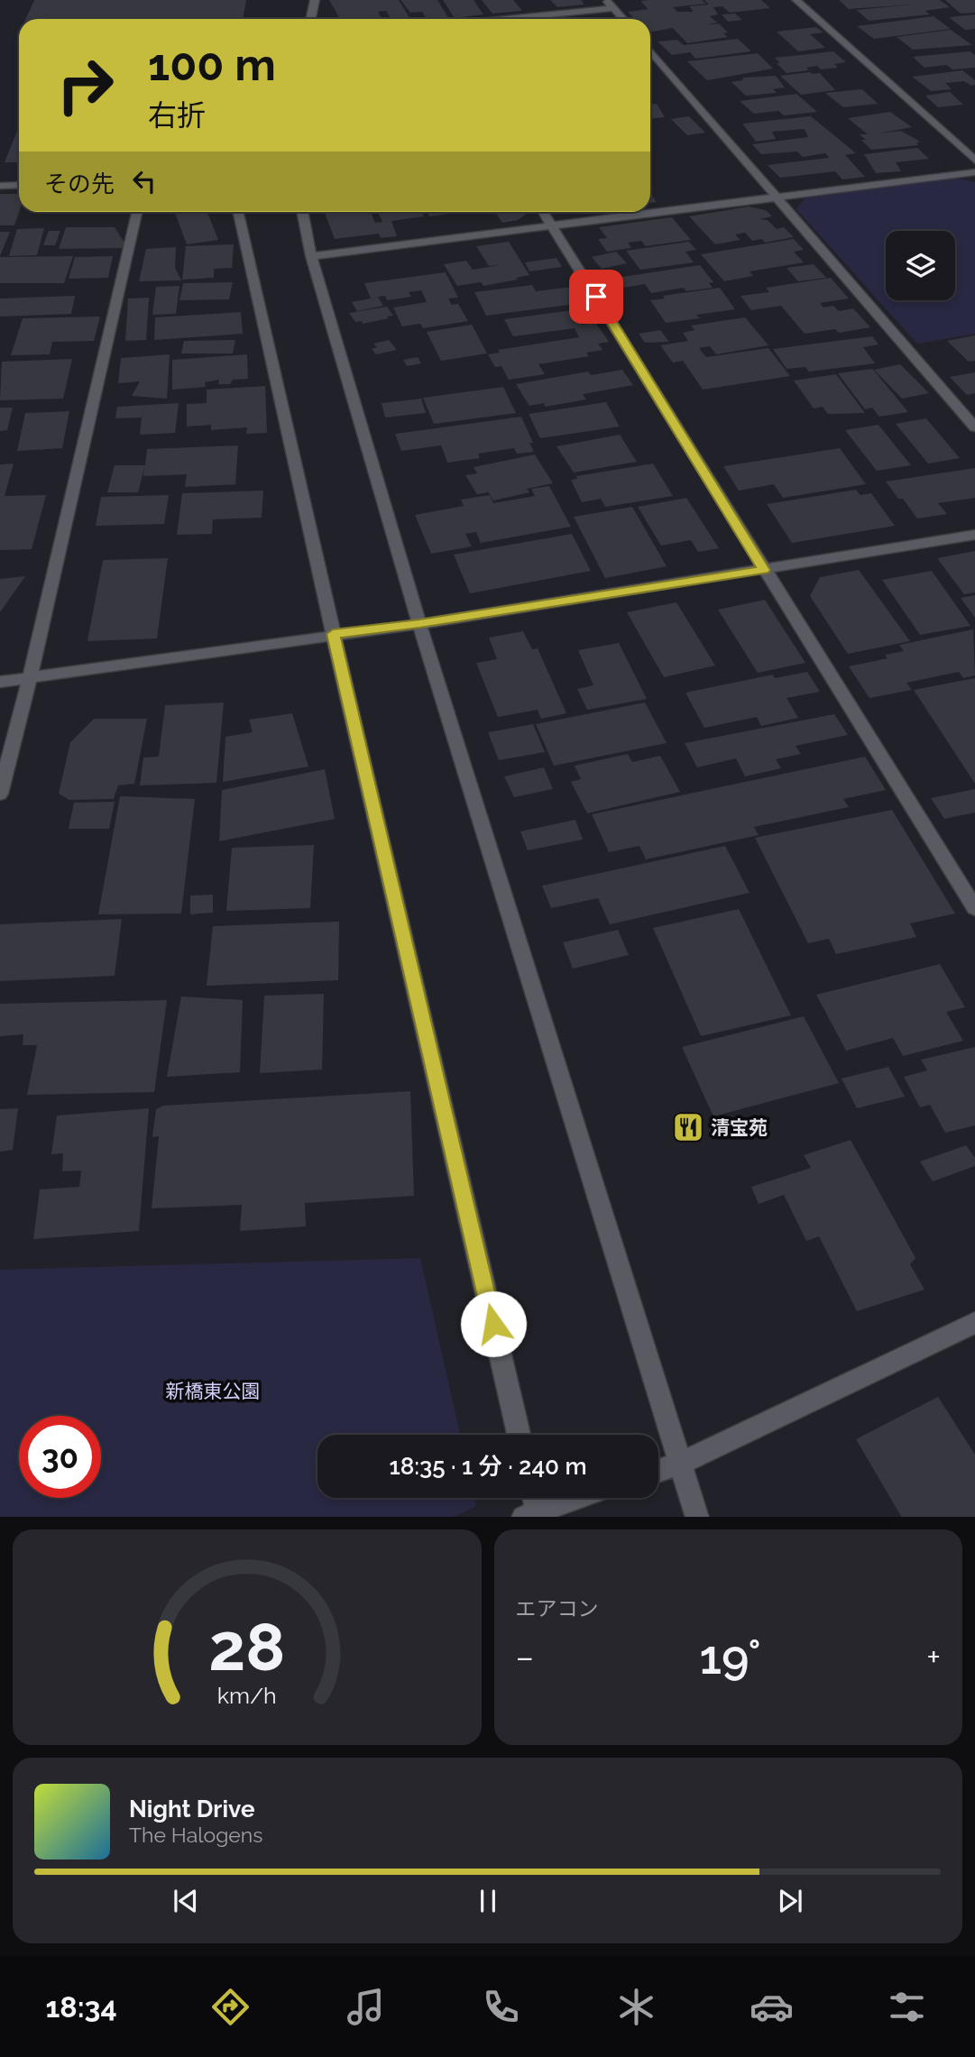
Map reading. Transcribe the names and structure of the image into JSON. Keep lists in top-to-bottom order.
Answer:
{
  "parks": ["新橋東公園"],
  "places": {
    "restaurant": ["清宝苑"]
  },
  "page": {
    "turn": ["100 m", "右折"],
    "then": "その先",
    "limit": "30",
    "trip": "18:35 · 1 分 · 240 m",
    "tile": "エアコン",
    "heat": ["−", "19°", "+"],
    "song": ["Night Drive", "The Halogens"],
    "tabs": "18:34",
    "gauge": ["28", "km/h"]
  }
}
